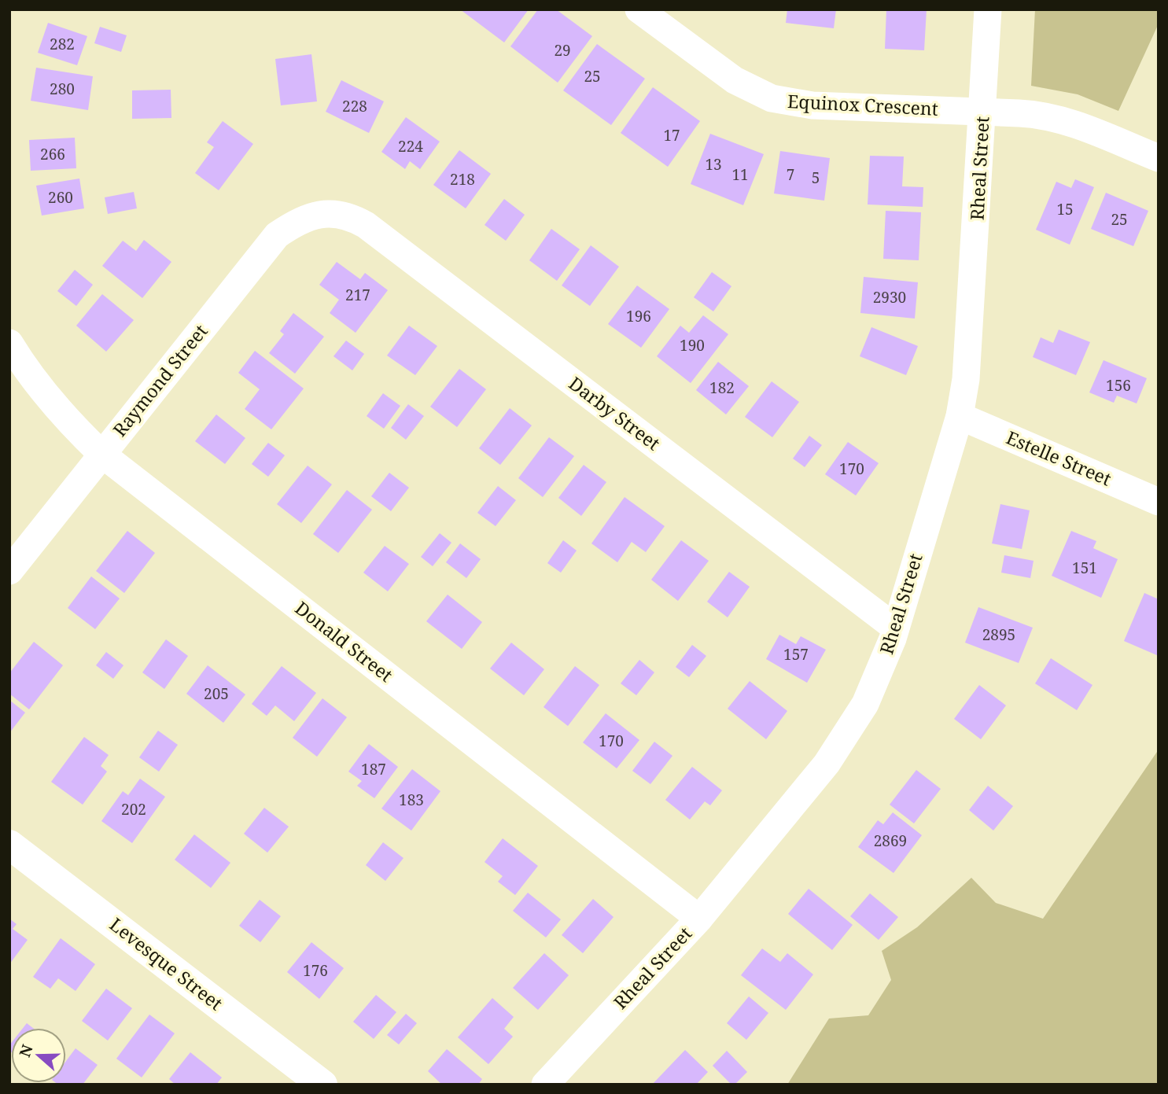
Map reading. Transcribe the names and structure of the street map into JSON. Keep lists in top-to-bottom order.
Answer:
{
  "streets": {
    "street": [
      "Equinox Crescent",
      "Rheal Street",
      "Raymond Street",
      "Darby Street",
      "Estelle Street",
      "Donald Street",
      "Levesque Street"
    ]
  },
  "crossings": [
    ["Equinox Crescent", "Rheal Street"],
    ["Rheal Street", "Darby Street"],
    ["Rheal Street", "Estelle Street"],
    ["Rheal Street", "Donald Street"],
    ["Raymond Street", "Darby Street"],
    ["Raymond Street", "Donald Street"]
  ],
  "house_numbers": [
    "282",
    "29",
    "25",
    "280",
    "228",
    "17",
    "224",
    "266",
    "13",
    "11",
    "7",
    "5",
    "218",
    "260",
    "15",
    "25",
    "217",
    "2930",
    "196",
    "190",
    "156",
    "182",
    "170",
    "151",
    "2895",
    "157",
    "205",
    "170",
    "187",
    "183",
    "202",
    "2869",
    "176"
  ],
  "north": "left"
}
